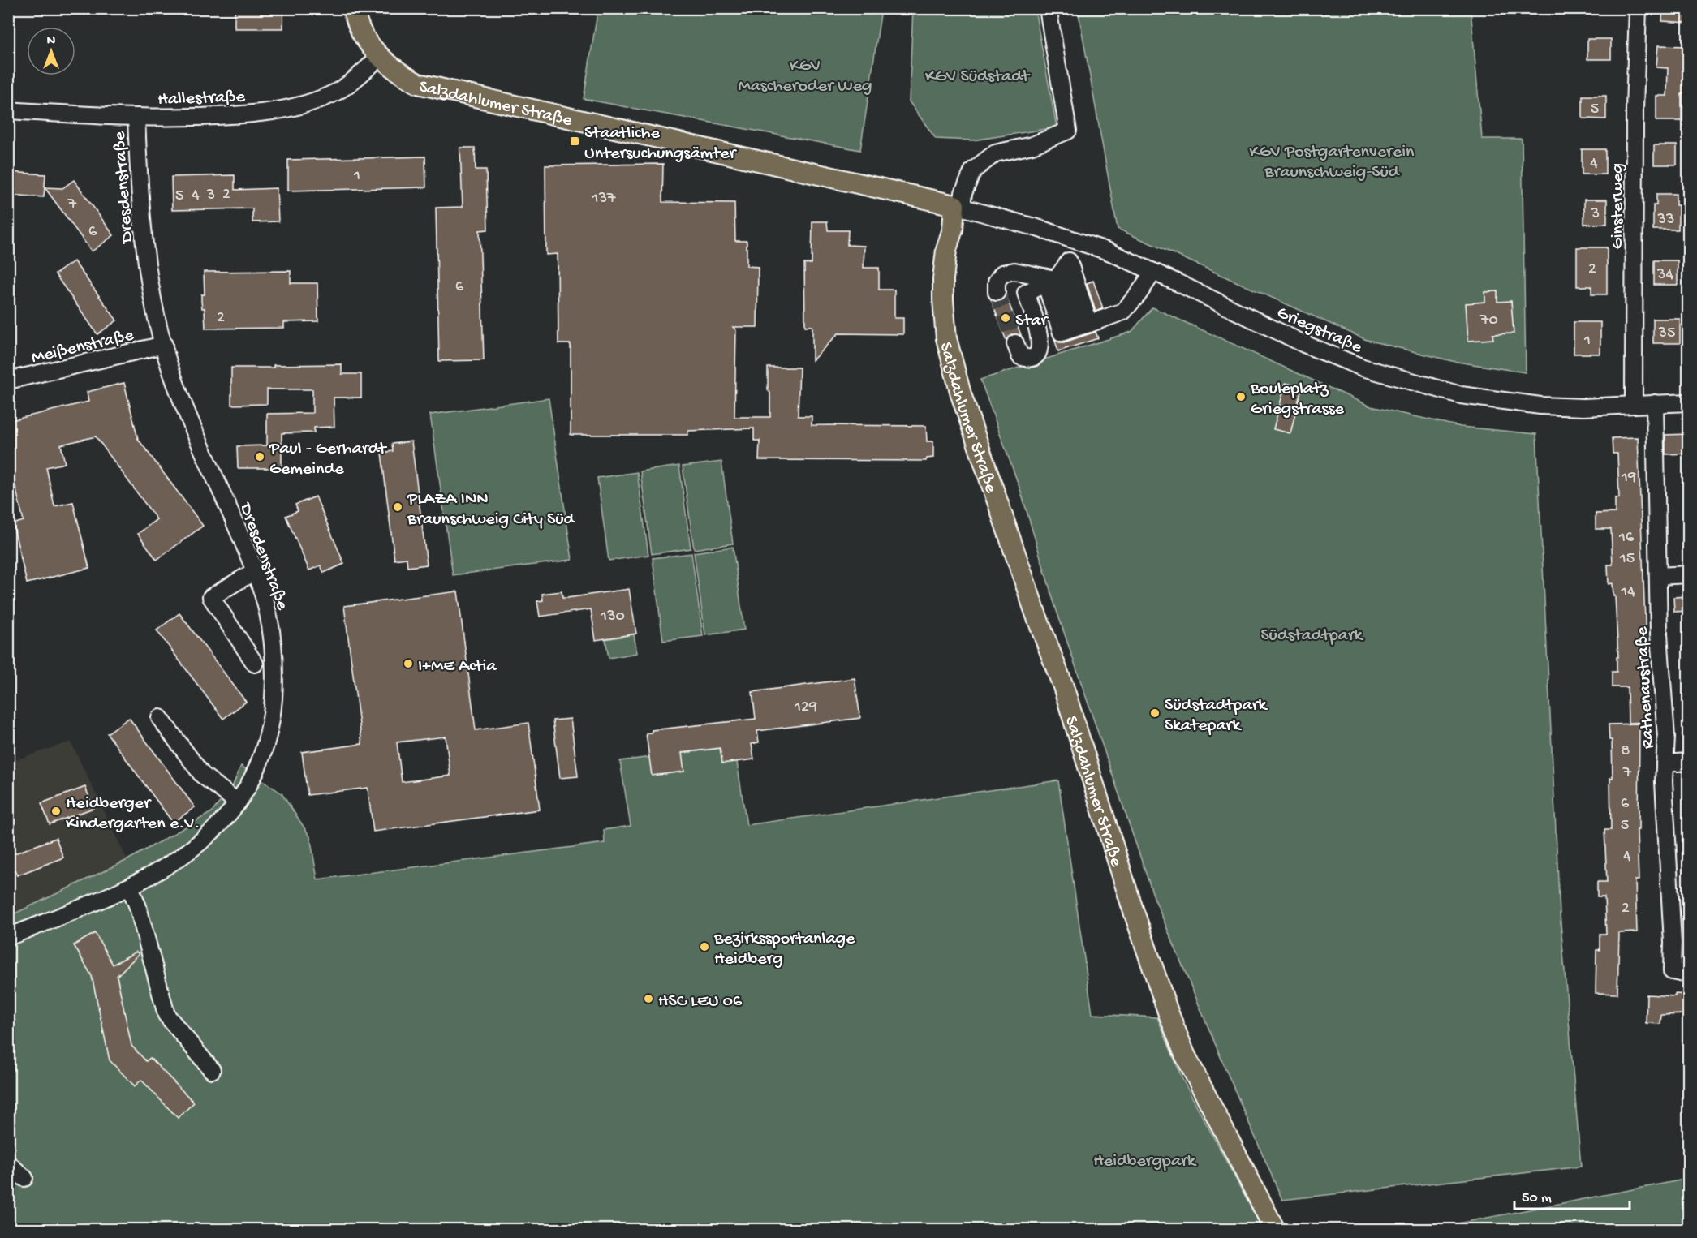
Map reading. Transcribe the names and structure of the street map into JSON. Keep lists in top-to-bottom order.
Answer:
{
  "streets": {
    "main road": ["Salzdahlumer Straße"],
    "street": [
      "Hallestraße",
      "Dresdenstraße",
      "Ginsterweg",
      "Griegstraße",
      "Meißenstraße",
      "Rathenaustraße"
    ]
  },
  "crossings": [
    ["Hallestraße", "Salzdahlumer Straße"],
    ["Hallestraße", "Dresdenstraße"],
    ["Salzdahlumer Straße", "Griegstraße"],
    ["Dresdenstraße", "Meißenstraße"],
    ["Ginsterweg", "Griegstraße"],
    ["Griegstraße", "Rathenaustraße"]
  ],
  "parks": [
    "KGV Mascheroder Weg",
    "KGV Südstadt",
    "KGV Postgartenverein Braunschweig-Süd",
    "Südstadtpark",
    "Heidbergpark"
  ],
  "places": {
    "transit": ["Staatliche Untersuchungsämter"],
    "other": [
      "Star",
      "Bouleplatz Griegstrasse",
      "Paul - Gerhardt Gemeinde",
      "PLAZA INN Braunschweig City Süd",
      "I+ME Actia",
      "Südstadtpark Skatepark",
      "Heidberger Kindergarten e.V.",
      "Bezirkssportanlage Heidberg",
      "HSC LEU 06"
    ]
  },
  "house_numbers": [
    "5",
    "4",
    "1",
    "2",
    "4",
    "3",
    "5",
    "137",
    "7",
    "3",
    "33",
    "6",
    "2",
    "34",
    "6",
    "2",
    "70",
    "35",
    "1",
    "19",
    "16",
    "15",
    "14",
    "130",
    "129",
    "8",
    "7",
    "6",
    "5",
    "4",
    "2"
  ],
  "scale_bar": "50 m",
  "north": "top"
}
